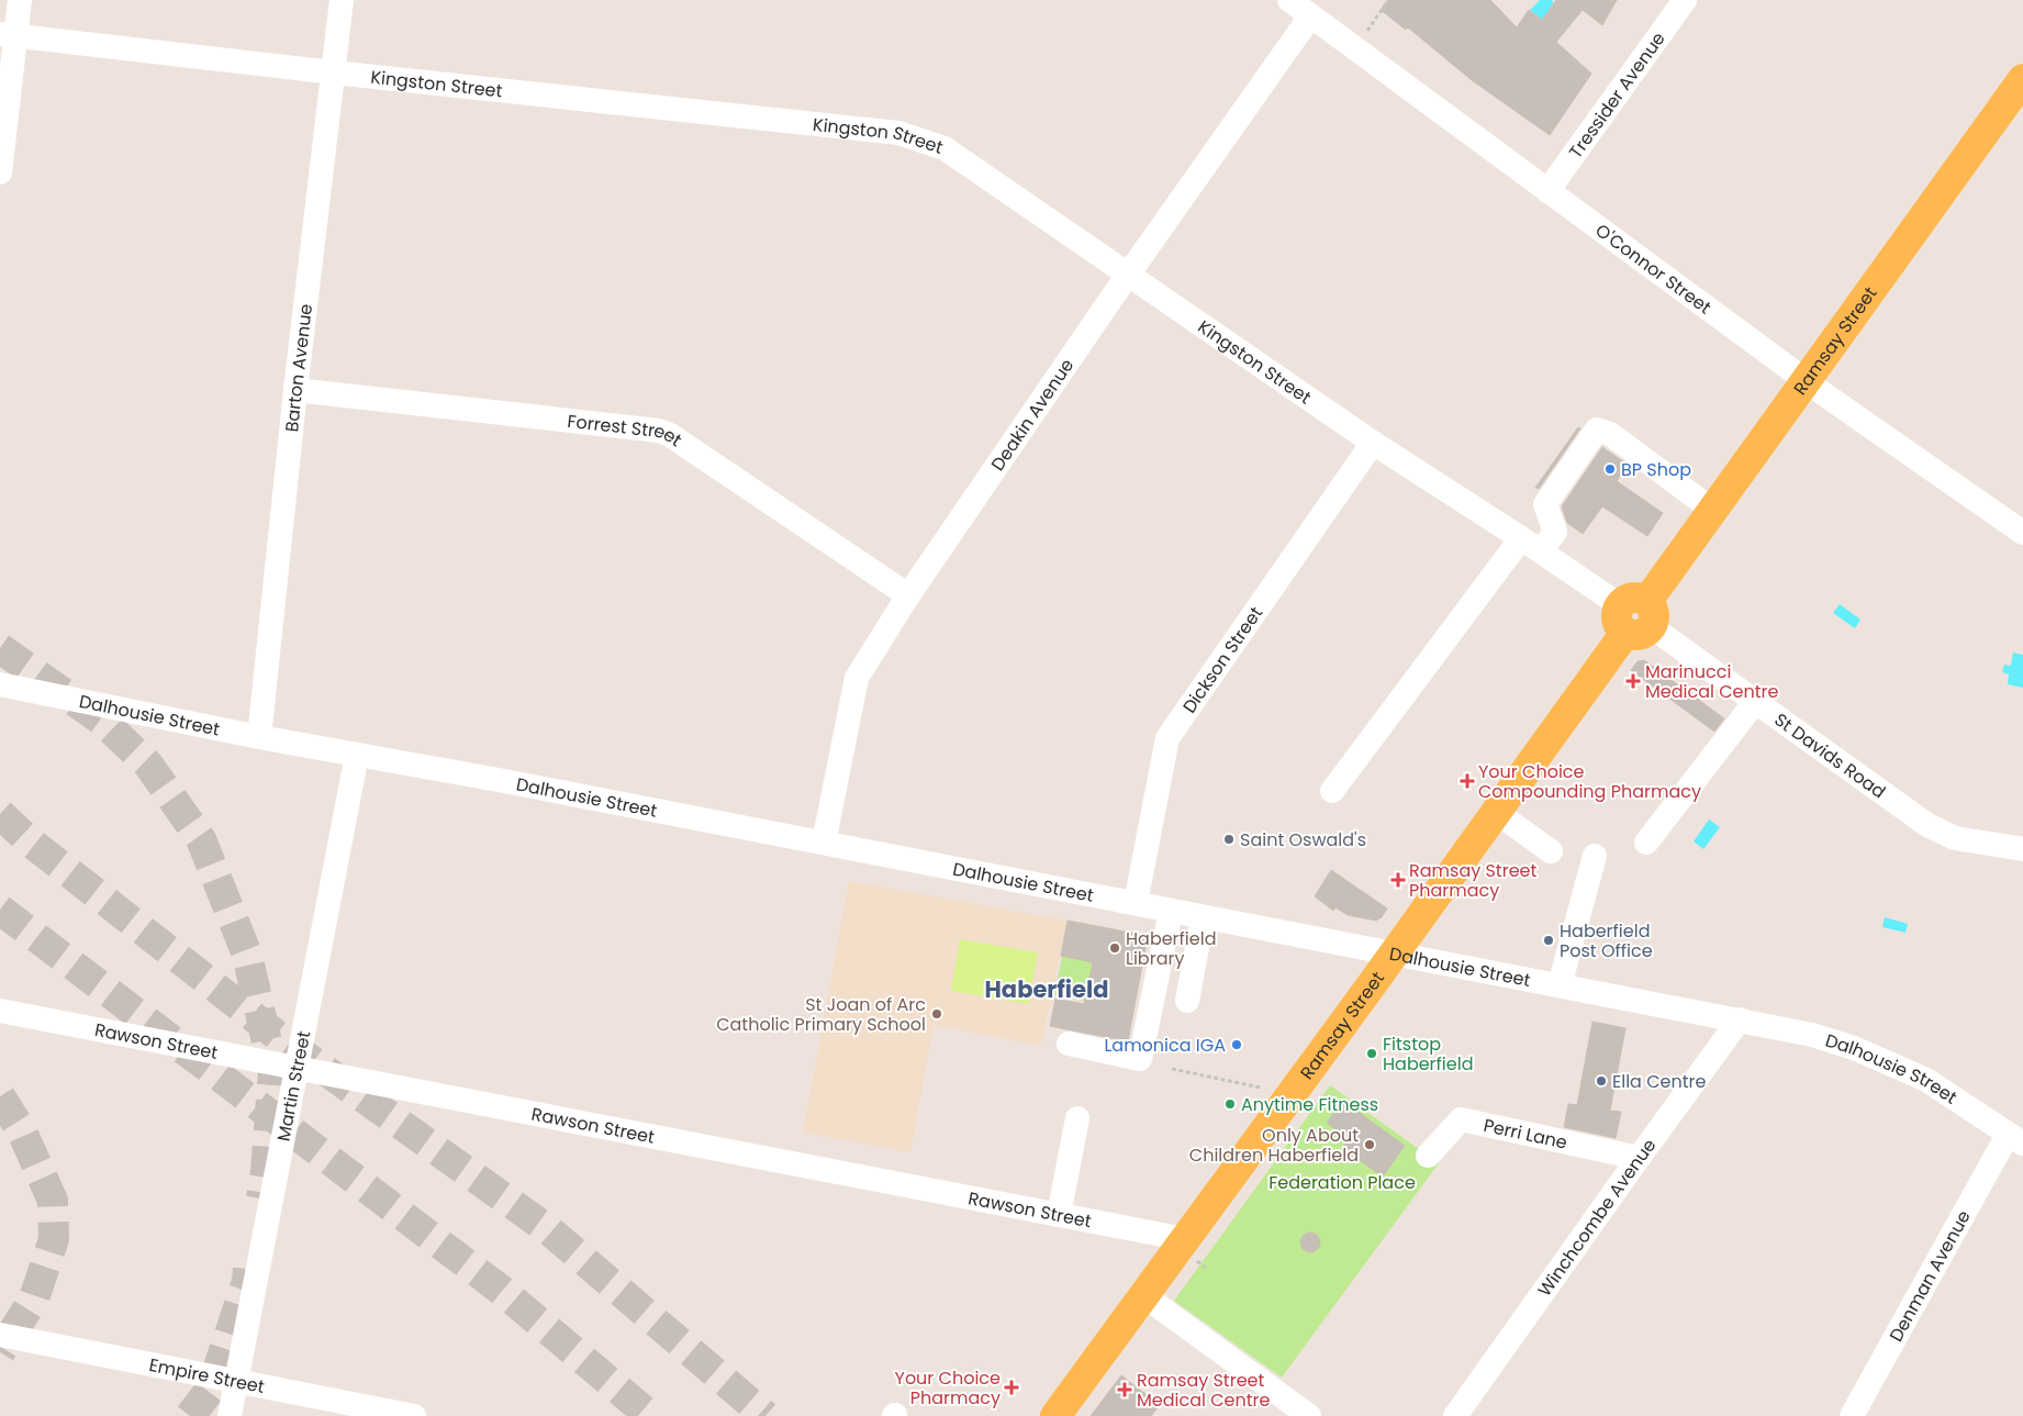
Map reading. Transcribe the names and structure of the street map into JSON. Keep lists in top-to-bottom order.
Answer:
{
  "streets": {
    "main road": ["Ramsay Street"],
    "street": [
      "Kingston Street",
      "Tressider Avenue",
      "O'Connor Street",
      "Barton Avenue",
      "Deakin Avenue",
      "Forrest Street",
      "Dickson Street",
      "Dalhousie Street",
      "St Davids Road",
      "Rawson Street",
      "Martin Street",
      "Perri Lane",
      "Winchcombe Avenue",
      "Denman Avenue",
      "Empire Street"
    ]
  },
  "crossings": [
    ["Kingston Street", "Ramsay Street"],
    ["Kingston Street", "Barton Avenue"],
    ["Kingston Street", "Deakin Avenue"],
    ["Kingston Street", "Dickson Street"],
    ["Kingston Street", "St Davids Road"],
    ["Tressider Avenue", "O'Connor Street"],
    ["O'Connor Street", "Ramsay Street"],
    ["O'Connor Street", "Deakin Avenue"],
    ["Ramsay Street", "Dalhousie Street"],
    ["Ramsay Street", "St Davids Road"],
    ["Ramsay Street", "Rawson Street"],
    ["Barton Avenue", "Forrest Street"],
    ["Barton Avenue", "Dalhousie Street"],
    ["Deakin Avenue", "Forrest Street"],
    ["Deakin Avenue", "Dalhousie Street"],
    ["Dickson Street", "Dalhousie Street"],
    ["Dalhousie Street", "Martin Street"],
    ["Dalhousie Street", "Winchcombe Avenue"],
    ["Dalhousie Street", "Denman Avenue"],
    ["Rawson Street", "Martin Street"],
    ["Martin Street", "Empire Street"],
    ["Perri Lane", "Winchcombe Avenue"]
  ],
  "districts": ["Haberfield"],
  "parks": ["Federation Place"],
  "places": {
    "other": [
      "BP Shop",
      "Saint Oswald's",
      "Haberfield Post Office",
      "Haberfield Library",
      "St Joan of Arc Catholic Primary School",
      "Lamonica IGA",
      "Fitstop Haberfield",
      "Ella Centre",
      "Anytime Fitness",
      "Only About Children Haberfield"
    ],
    "health": [
      "Marinucci Medical Centre",
      "Your Choice Compounding Pharmacy",
      "Ramsay Street Pharmacy",
      "Your Choice Pharmacy",
      "Ramsay Street Medical Centre"
    ]
  }
}
